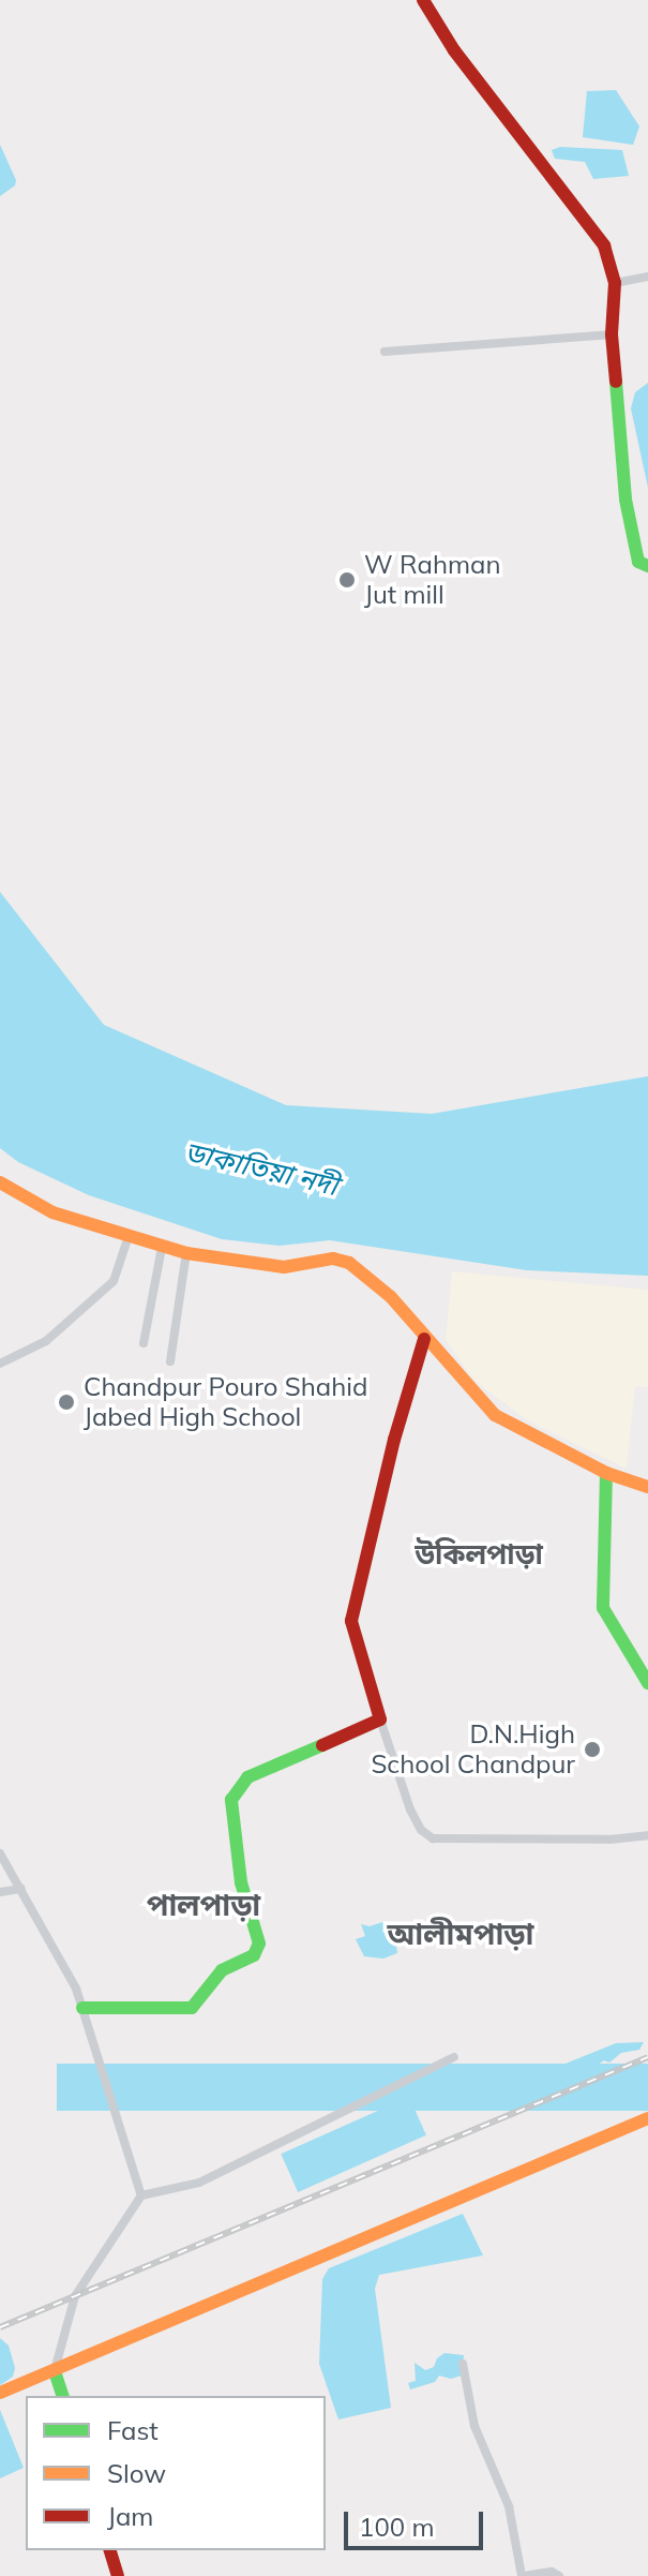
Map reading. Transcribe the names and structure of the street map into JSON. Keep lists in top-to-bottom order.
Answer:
{
  "districts": ["উকিলপাড়া", "পালপাড়া", "আলীমপাড়া"],
  "water": ["ডাকাতিয়া নদী"],
  "places": ["W Rahman Jut mill", "Chandpur Pouro Shahid Jabed High School", "D.N.High School Chandpur"],
  "legend": ["Fast", "Slow", "Jam"],
  "scale_bar": "100 m"
}
